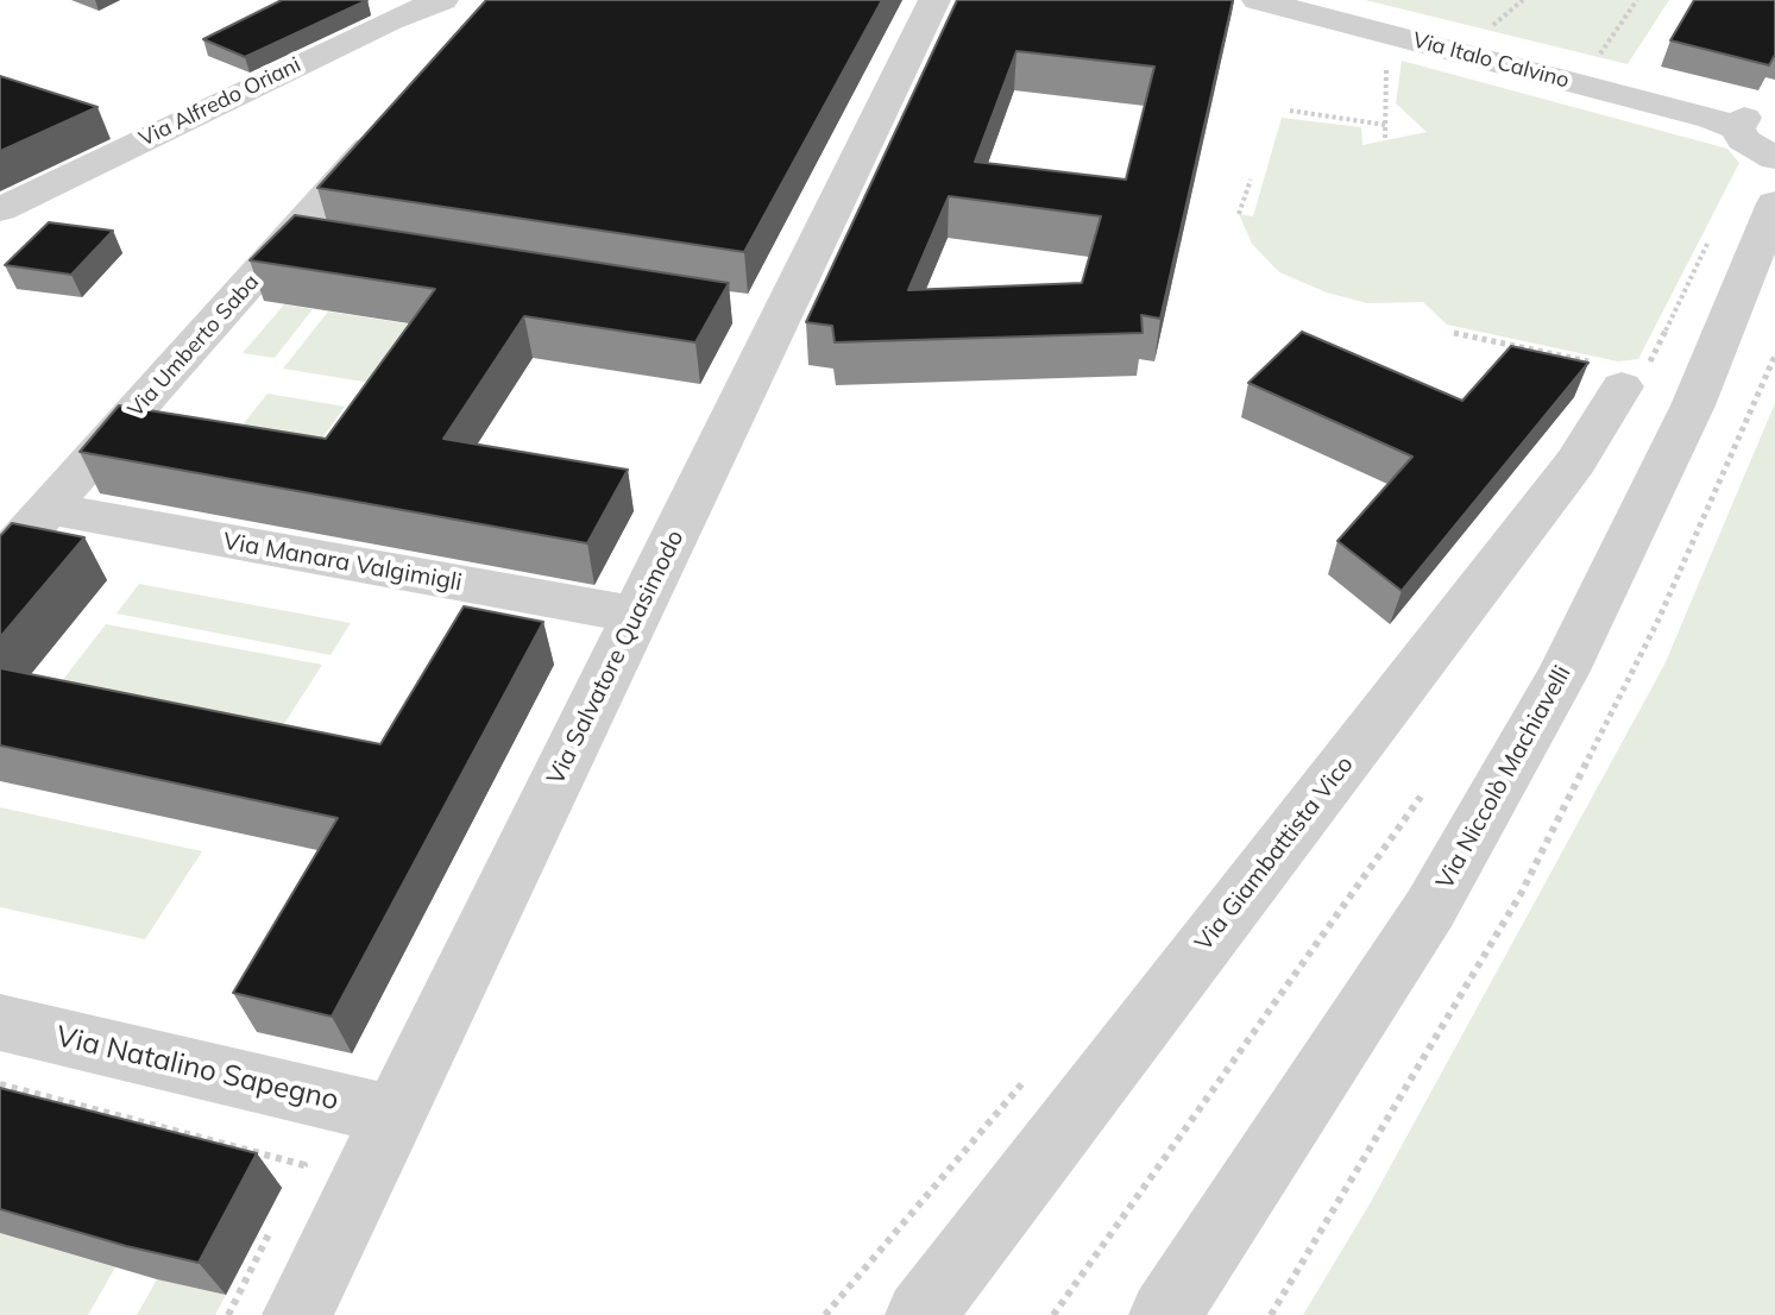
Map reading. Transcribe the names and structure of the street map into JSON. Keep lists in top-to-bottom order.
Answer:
{
  "streets": {
    "street": [
      "Via Italo Calvino",
      "Via Alfredo Oriani",
      "Via Umberto Saba",
      "Via Manara Valgimigli",
      "Via Salvatore Quasimodo",
      "Via Niccolò Machiavelli",
      "Via Giambattista Vico",
      "Via Natalino Sapegno"
    ]
  },
  "crossings": [
    ["Via Umberto Saba", "Via Manara Valgimigli"],
    ["Via Manara Valgimigli", "Via Salvatore Quasimodo"],
    ["Via Salvatore Quasimodo", "Via Natalino Sapegno"]
  ]
}
